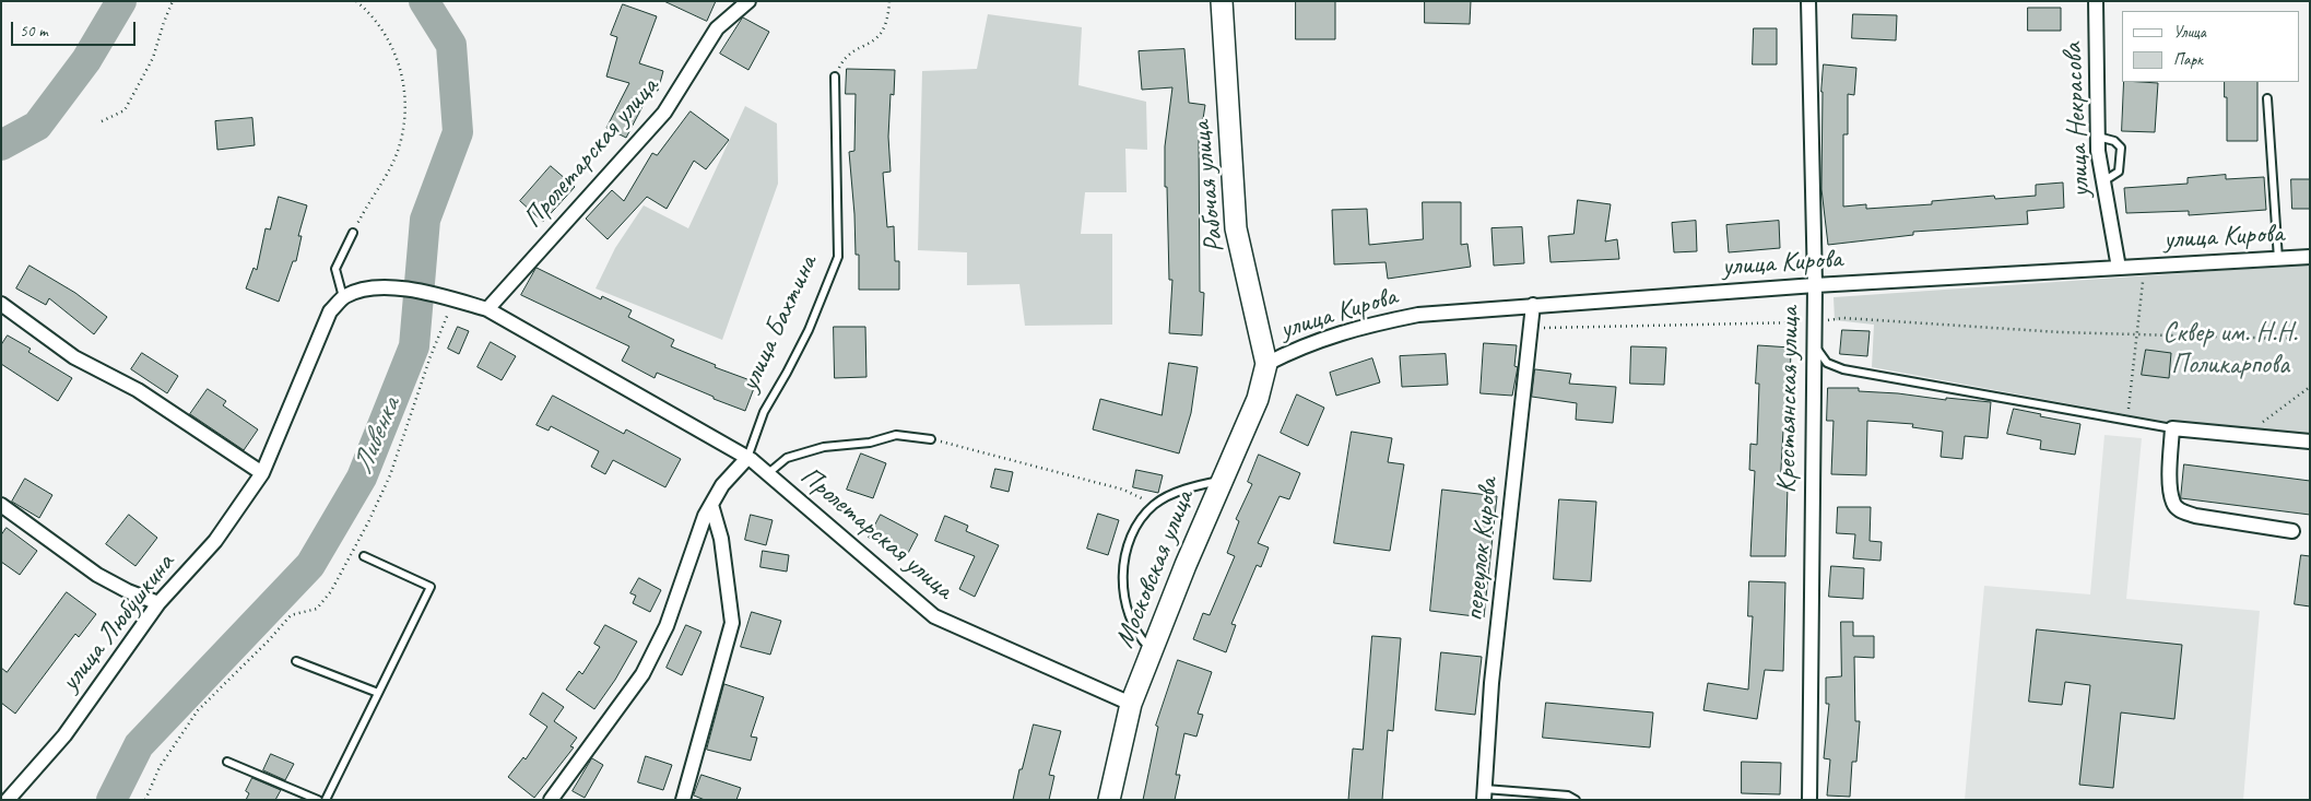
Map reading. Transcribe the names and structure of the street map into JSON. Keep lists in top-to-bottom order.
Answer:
{
  "streets": {
    "street": [
      "улица Некрасова",
      "Пролетарская улица",
      "Рабочая улица",
      "улица Кирова",
      "Крестьянская улица",
      "переулок Кирова",
      "Московская улица",
      "улица Любушкина"
    ],
    "lane": ["улица Бахтина"]
  },
  "crossings": [
    ["улица Некрасова", "улица Кирова"],
    ["Пролетарская улица", "улица Бахтина"],
    ["Пролетарская улица", "Московская улица"],
    ["Пролетарская улица", "улица Любушкина"],
    ["Рабочая улица", "улица Кирова"],
    ["Рабочая улица", "Московская улица"],
    ["улица Кирова", "Крестьянская улица"],
    ["улица Кирова", "переулок Кирова"],
    ["улица Кирова", "Московская улица"]
  ],
  "water": ["Ливенка"],
  "parks": ["Сквер им. Н.Н. Поликарпова"],
  "legend": ["Улица", "Парк"],
  "scale_bar": "50 m"
}
